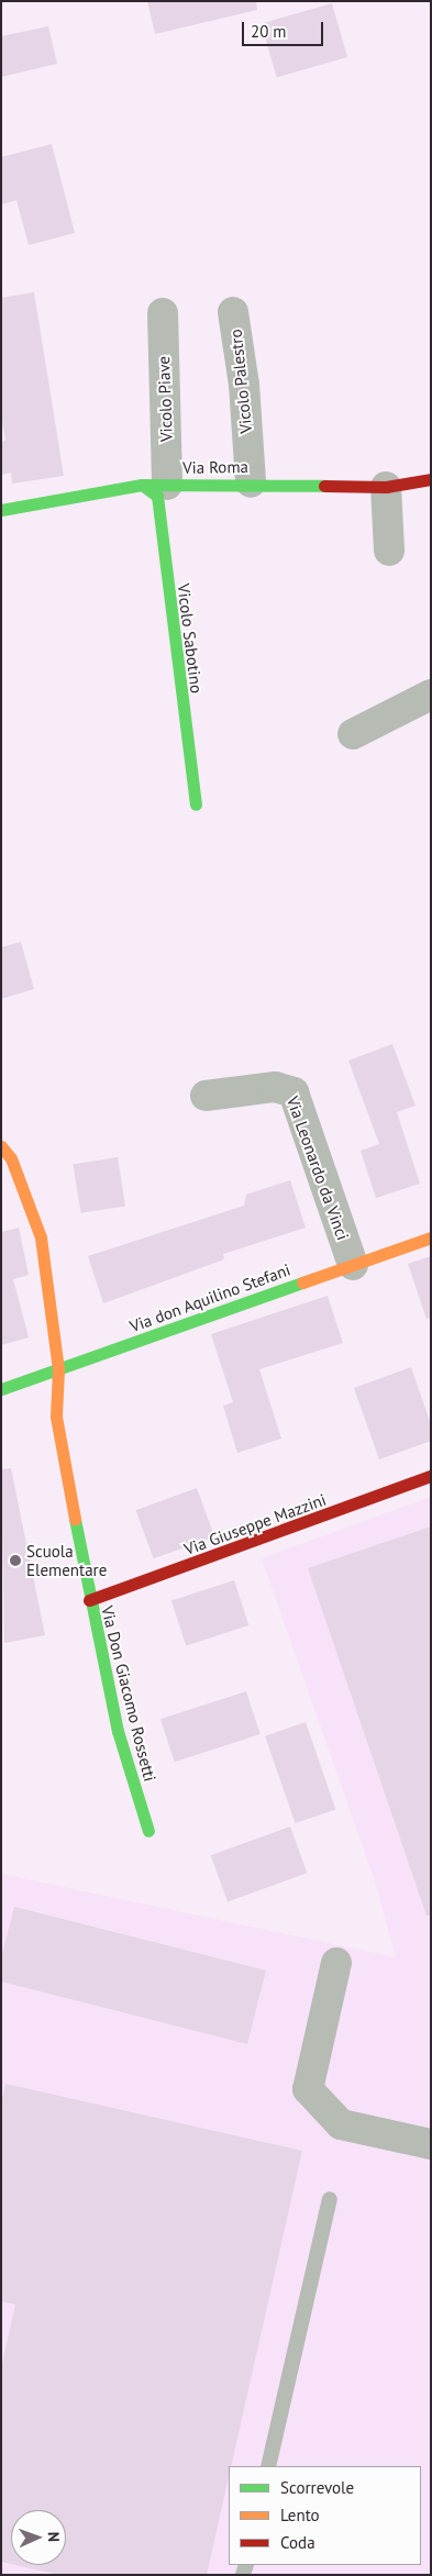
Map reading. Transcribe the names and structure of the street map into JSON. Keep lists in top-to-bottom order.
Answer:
{
  "streets": {
    "street": [
      "Vicolo Palestro",
      "Vicolo Piave",
      "Via Roma",
      "Vicolo Sabotino",
      "Via Leonardo da Vinci",
      "Via don Aquilino Stefani",
      "Via Giuseppe Mazzini",
      "Via Don Giacomo Rossetti"
    ]
  },
  "crossings": [
    ["Vicolo Palestro", "Via Roma"],
    ["Vicolo Piave", "Via Roma"],
    ["Vicolo Piave", "Vicolo Sabotino"],
    ["Via Roma", "Vicolo Sabotino"],
    ["Via Leonardo da Vinci", "Via don Aquilino Stefani"],
    ["Via don Aquilino Stefani", "Via Don Giacomo Rossetti"],
    ["Via Giuseppe Mazzini", "Via Don Giacomo Rossetti"]
  ],
  "places": ["Scuola Elementare"],
  "legend": ["Scorrevole", "Lento", "Coda"],
  "scale_bar": "20 m",
  "north": "right"
}
